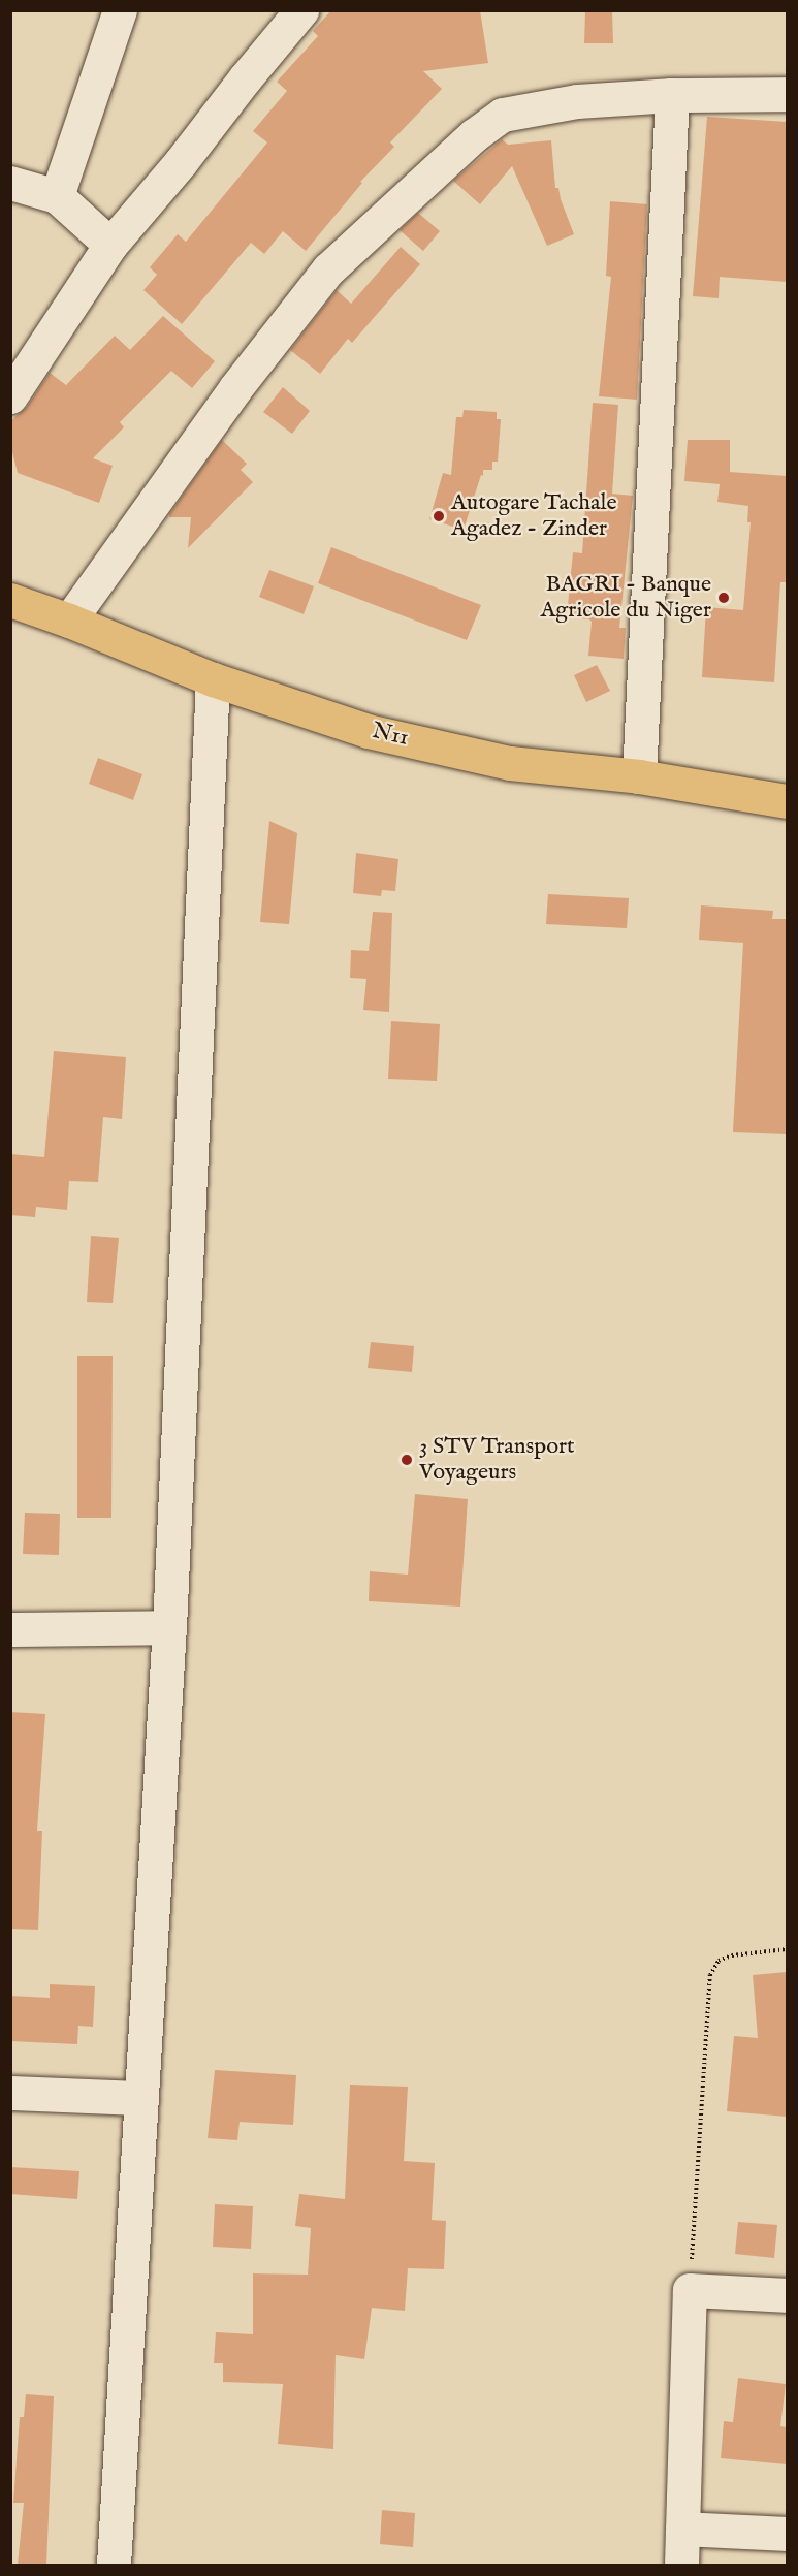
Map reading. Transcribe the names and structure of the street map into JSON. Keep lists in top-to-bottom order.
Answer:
{
  "streets": {
    "main road": ["N11"]
  },
  "places": ["Autogare Tachale Agadez - Zinder", "BAGRI - Banque Agricole du Niger", "3 STV Transport Voyageurs"]
}
